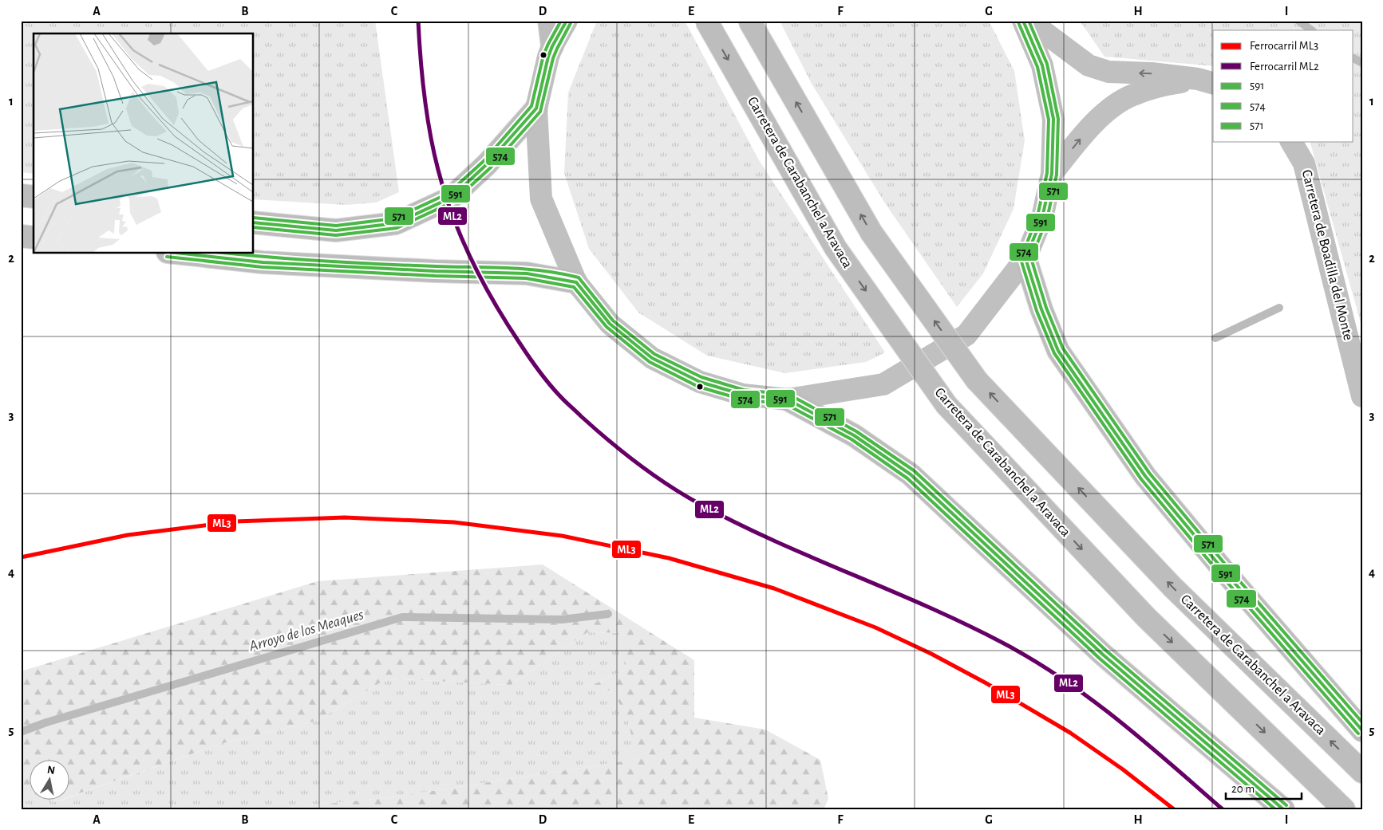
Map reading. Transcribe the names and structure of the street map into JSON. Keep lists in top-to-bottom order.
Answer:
{
  "streets": {
    "highway": ["Carretera de Carabanchel a Aravaca"],
    "street": ["Carretera de Boadilla del Monte"]
  },
  "water": ["Arroyo de los Meaques"],
  "lines": [
    "rail line ML2",
    "transit line 591",
    "transit line 571",
    "transit line 574",
    "rail line ML3"
  ],
  "legend": [
    "Ferrocarril ML3",
    "Ferrocarril ML2",
    "591",
    "574",
    "571"
  ],
  "scale_bar": "20 m",
  "north": "top",
  "grid": {
    "columns": [
      "A",
      "B",
      "C",
      "D",
      "E",
      "F",
      "G",
      "H",
      "I"
    ],
    "rows": [
      "1",
      "2",
      "3",
      "4",
      "5"
    ]
  }
}
